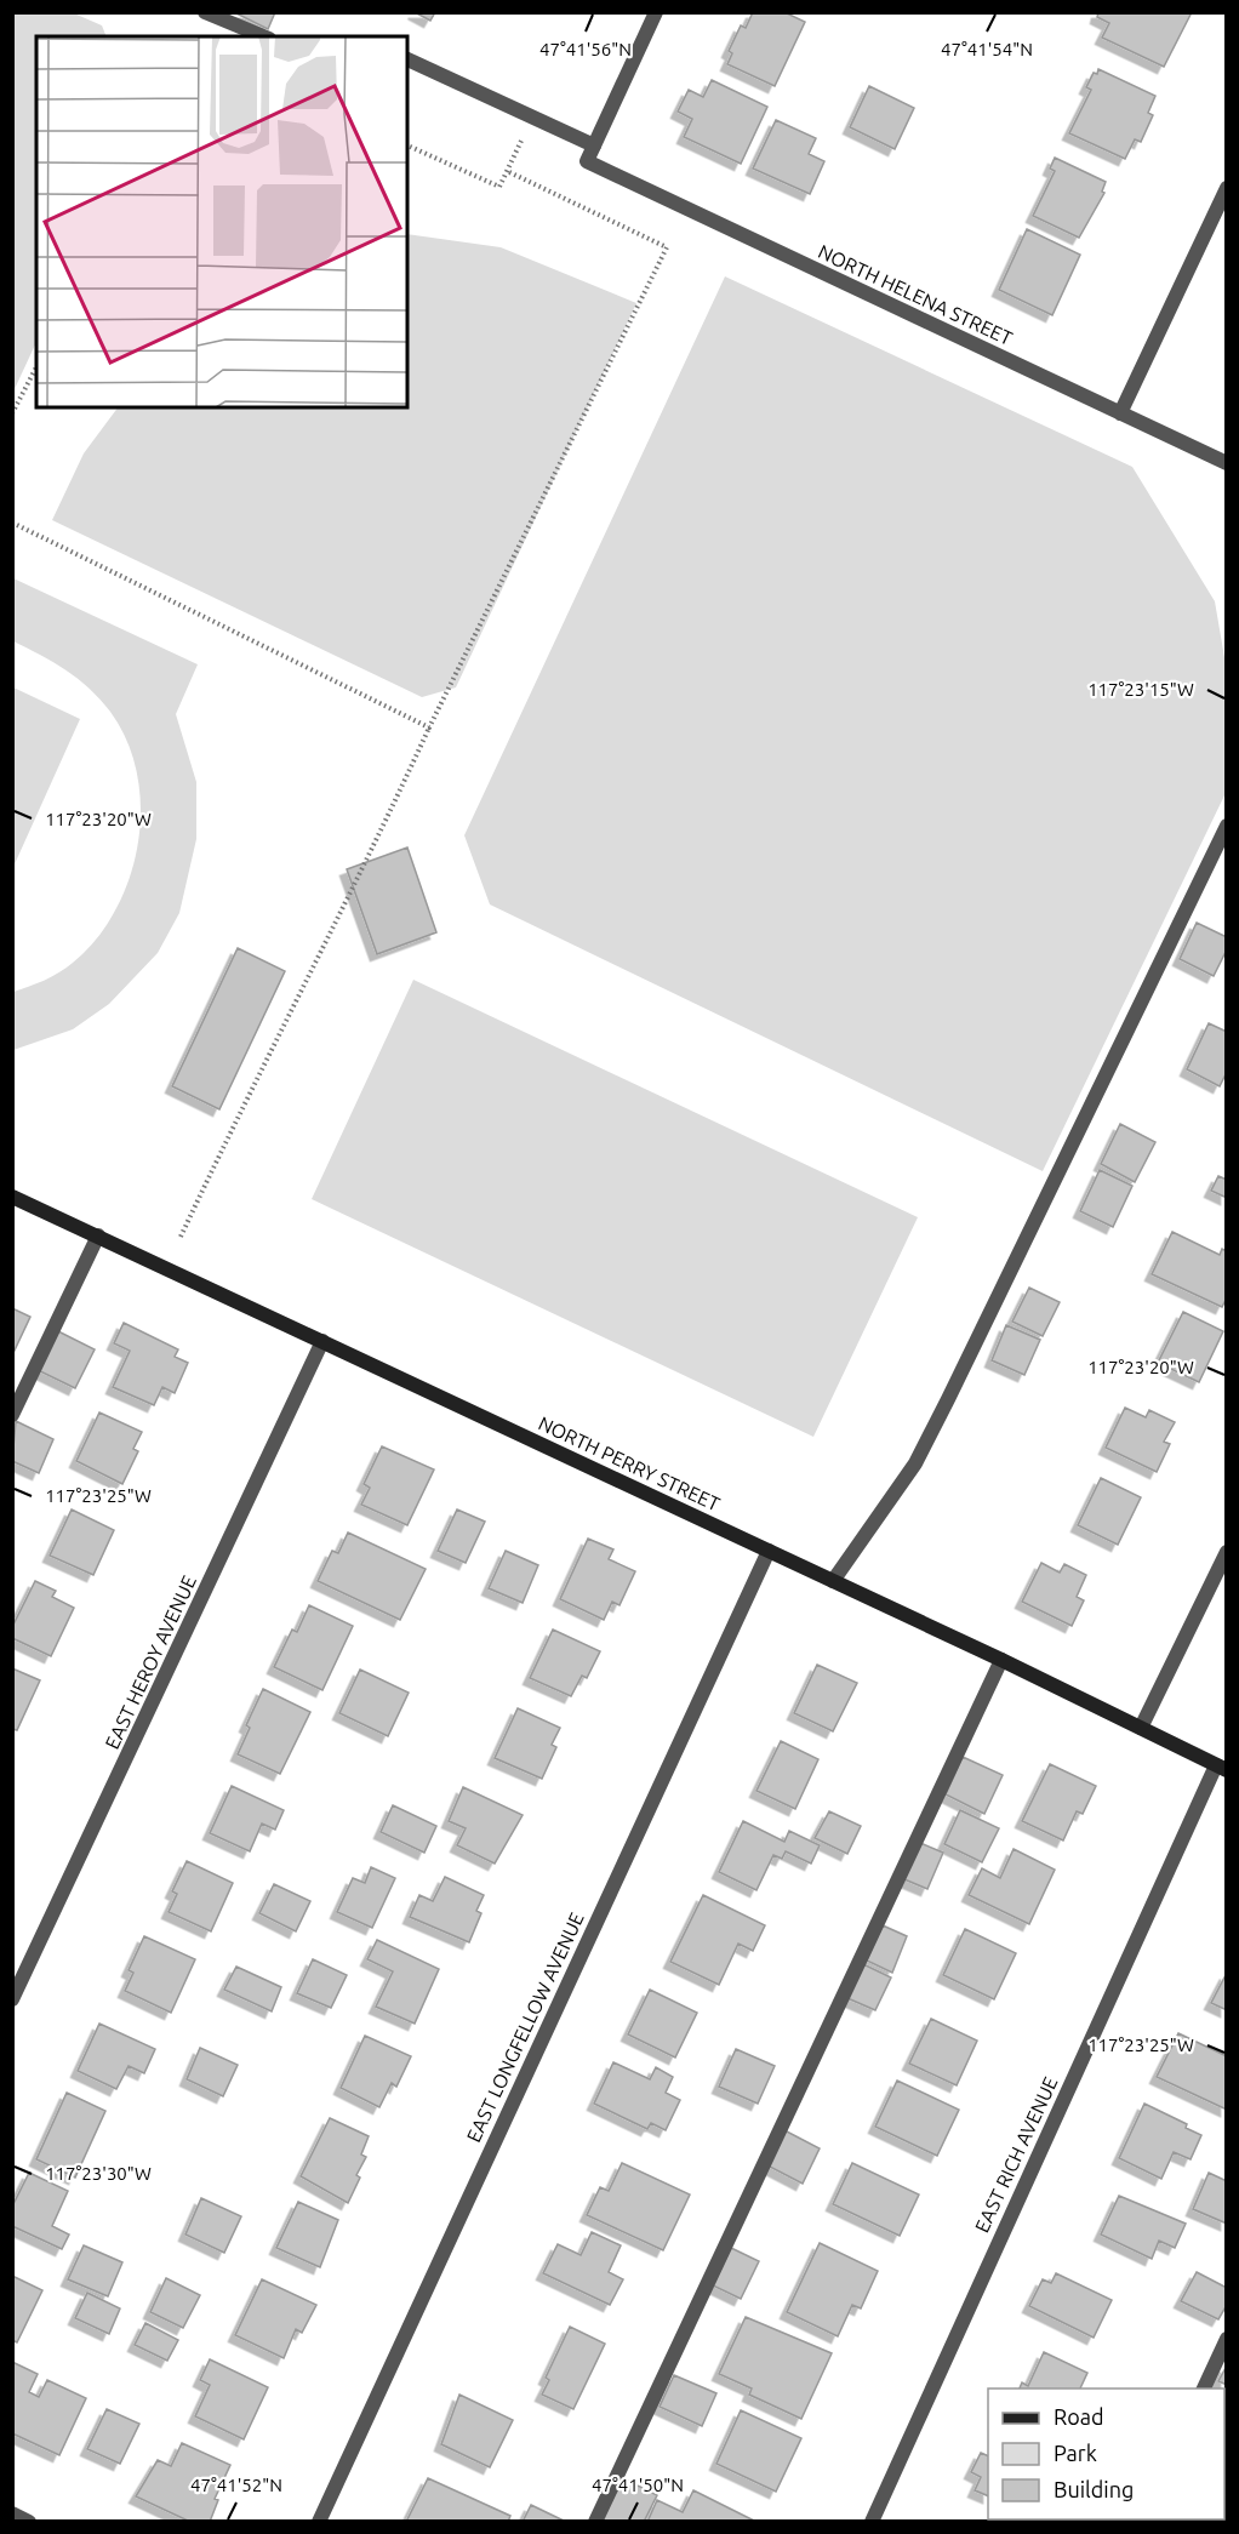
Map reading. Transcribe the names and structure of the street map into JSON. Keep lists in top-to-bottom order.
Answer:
{
  "streets": {
    "street": [
      "NORTH HELENA STREET",
      "NORTH PERRY STREET",
      "EAST HEROY AVENUE",
      "EAST LONGFELLOW AVENUE",
      "EAST RICH AVENUE"
    ]
  },
  "crossings": [
    ["NORTH PERRY STREET", "EAST HEROY AVENUE"],
    ["NORTH PERRY STREET", "EAST LONGFELLOW AVENUE"],
    ["NORTH PERRY STREET", "EAST RICH AVENUE"]
  ],
  "legend": ["Road", "Park", "Building"],
  "coordinates": [
    "47°41'56\"N",
    "47°41'54\"N",
    "117°23'15\"W",
    "117°23'20\"W",
    "117°23'25\"W",
    "117°23'30\"W",
    "47°41'52\"N",
    "47°41'50\"N"
  ]
}
